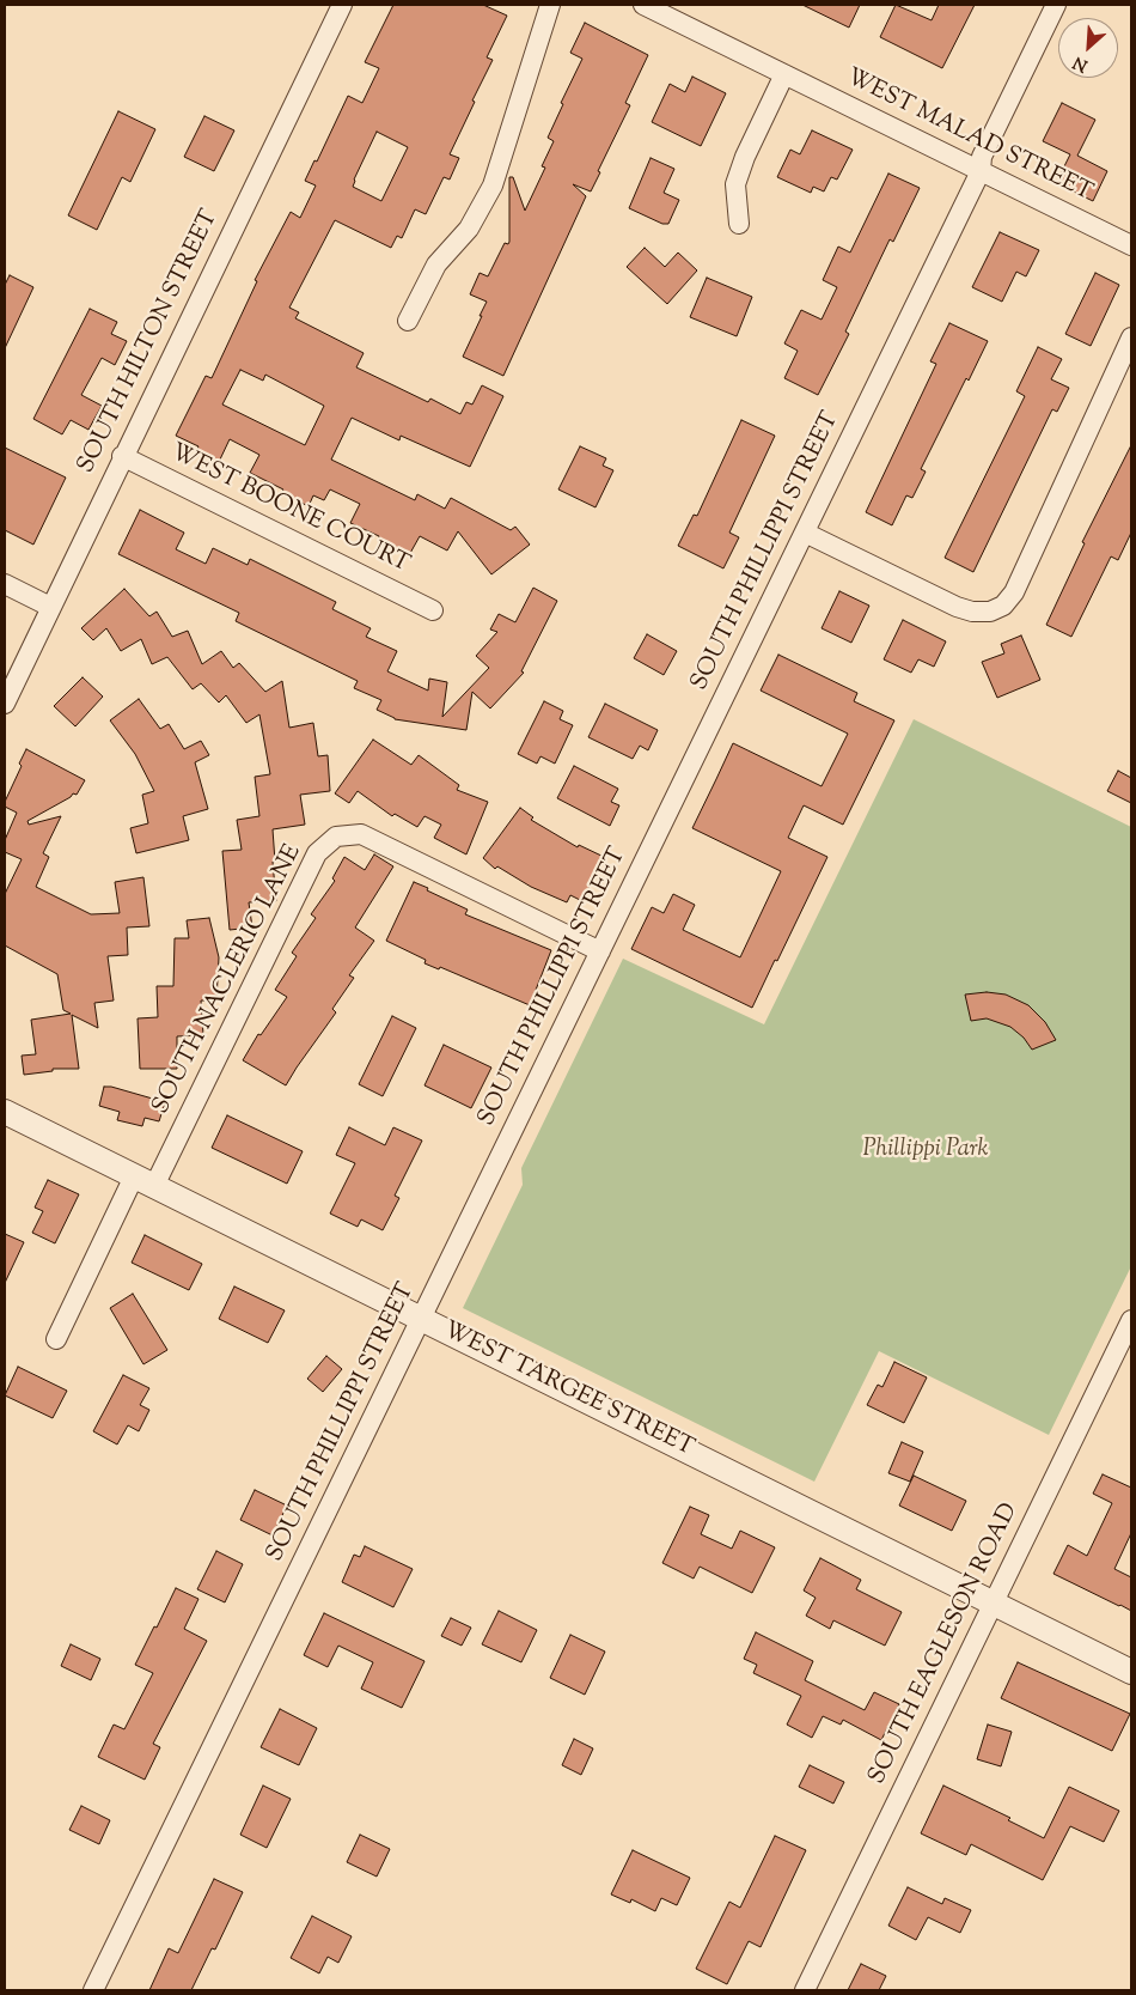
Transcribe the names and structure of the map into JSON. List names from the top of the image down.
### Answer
{
  "streets": {
    "street": [
      "WEST MALAD STREET",
      "SOUTH HILTON STREET",
      "WEST BOONE COURT",
      "SOUTH PHILLIPPI STREET",
      "SOUTH NACLERIO LANE",
      "WEST TARGEE STREET",
      "SOUTH EAGLESON ROAD"
    ]
  },
  "crossings": [
    ["WEST MALAD STREET", "SOUTH PHILLIPPI STREET"],
    ["SOUTH HILTON STREET", "WEST BOONE COURT"],
    ["SOUTH PHILLIPPI STREET", "SOUTH NACLERIO LANE"],
    ["SOUTH PHILLIPPI STREET", "WEST TARGEE STREET"],
    ["SOUTH NACLERIO LANE", "WEST TARGEE STREET"],
    ["WEST TARGEE STREET", "SOUTH EAGLESON ROAD"]
  ],
  "parks": ["Phillippi Park"],
  "north": "bottom left"
}
